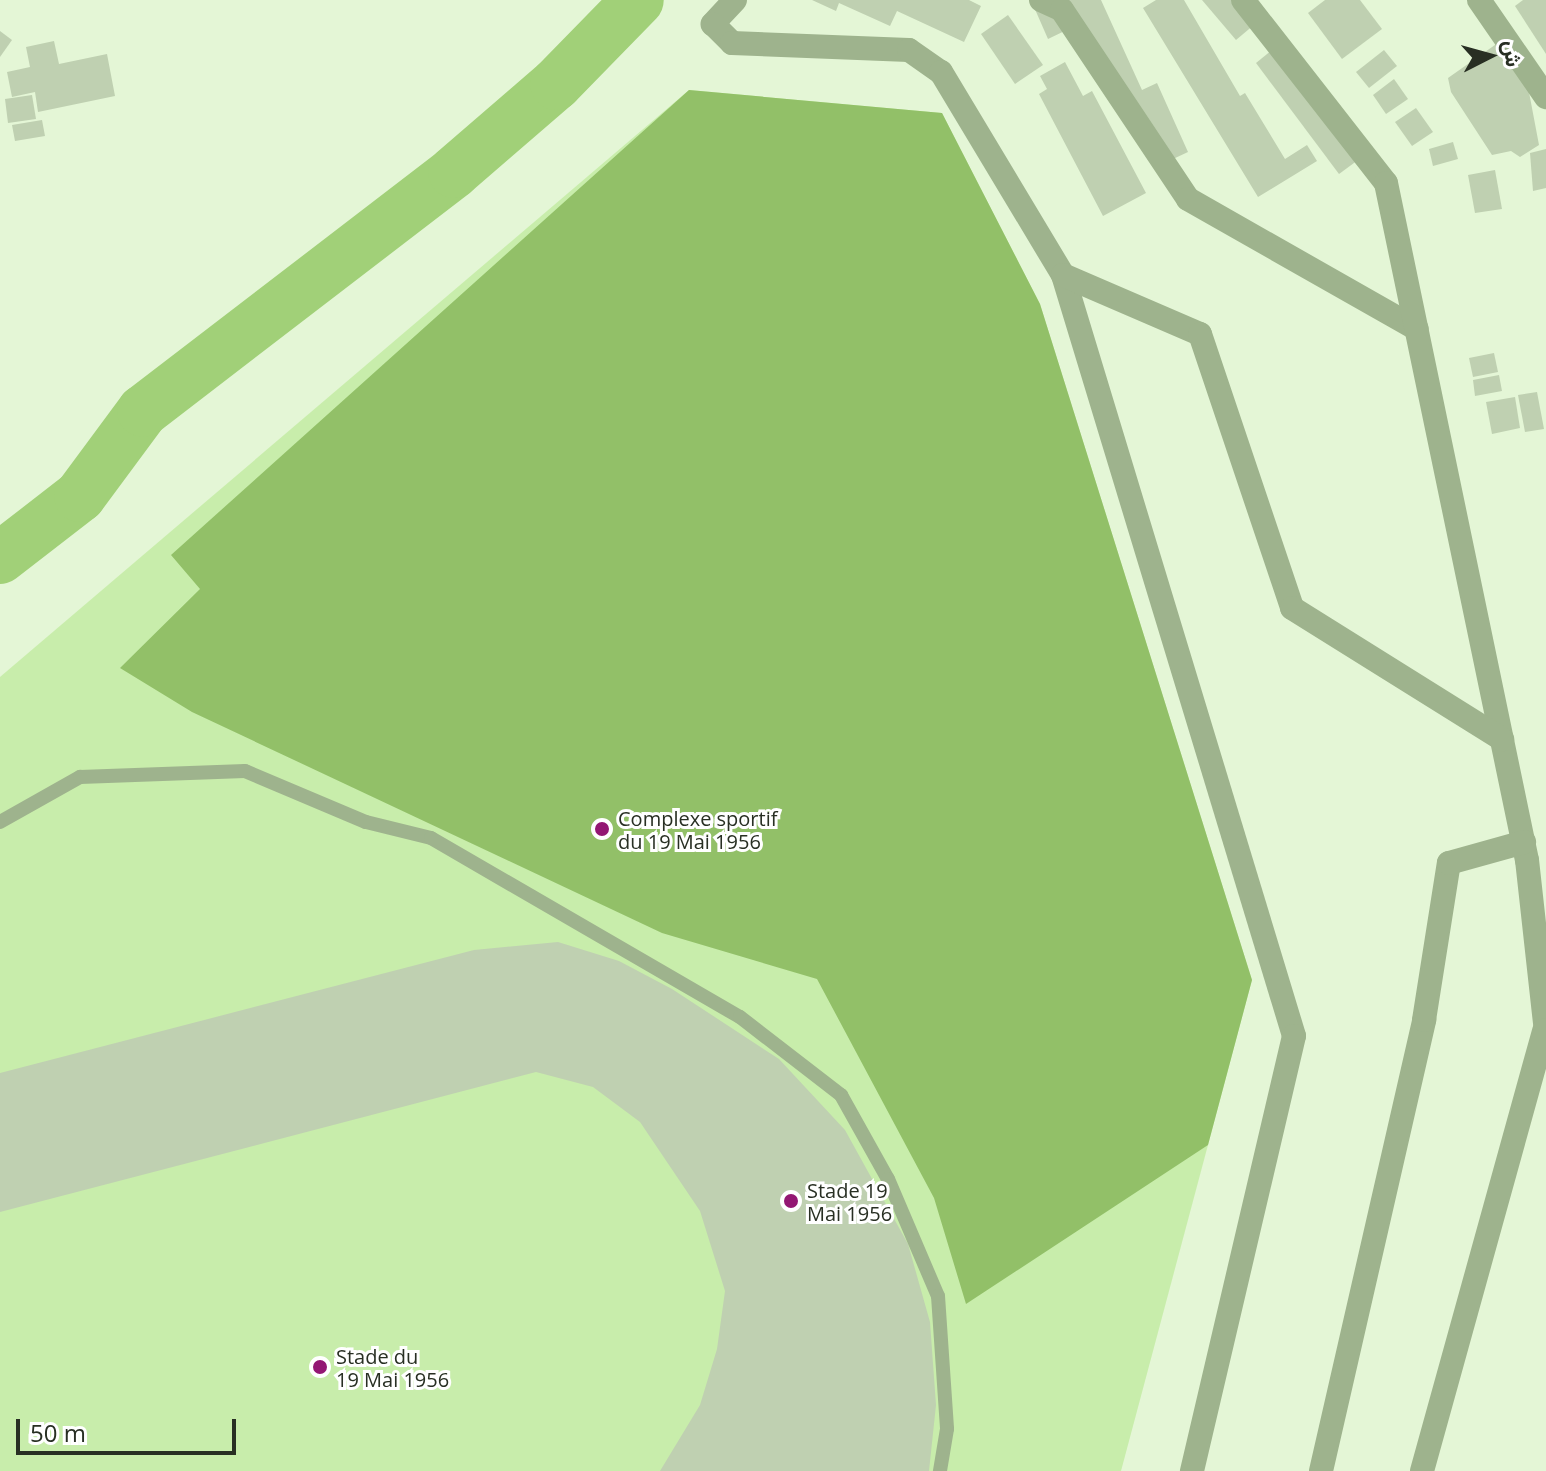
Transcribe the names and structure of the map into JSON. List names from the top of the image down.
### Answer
{
  "places": ["Complexe sportif du 19 Mai 1956", "Stade 19 Mai 1956", "Stade du 19 Mai 1956"],
  "scale_bar": "50 m",
  "north": "right"
}
